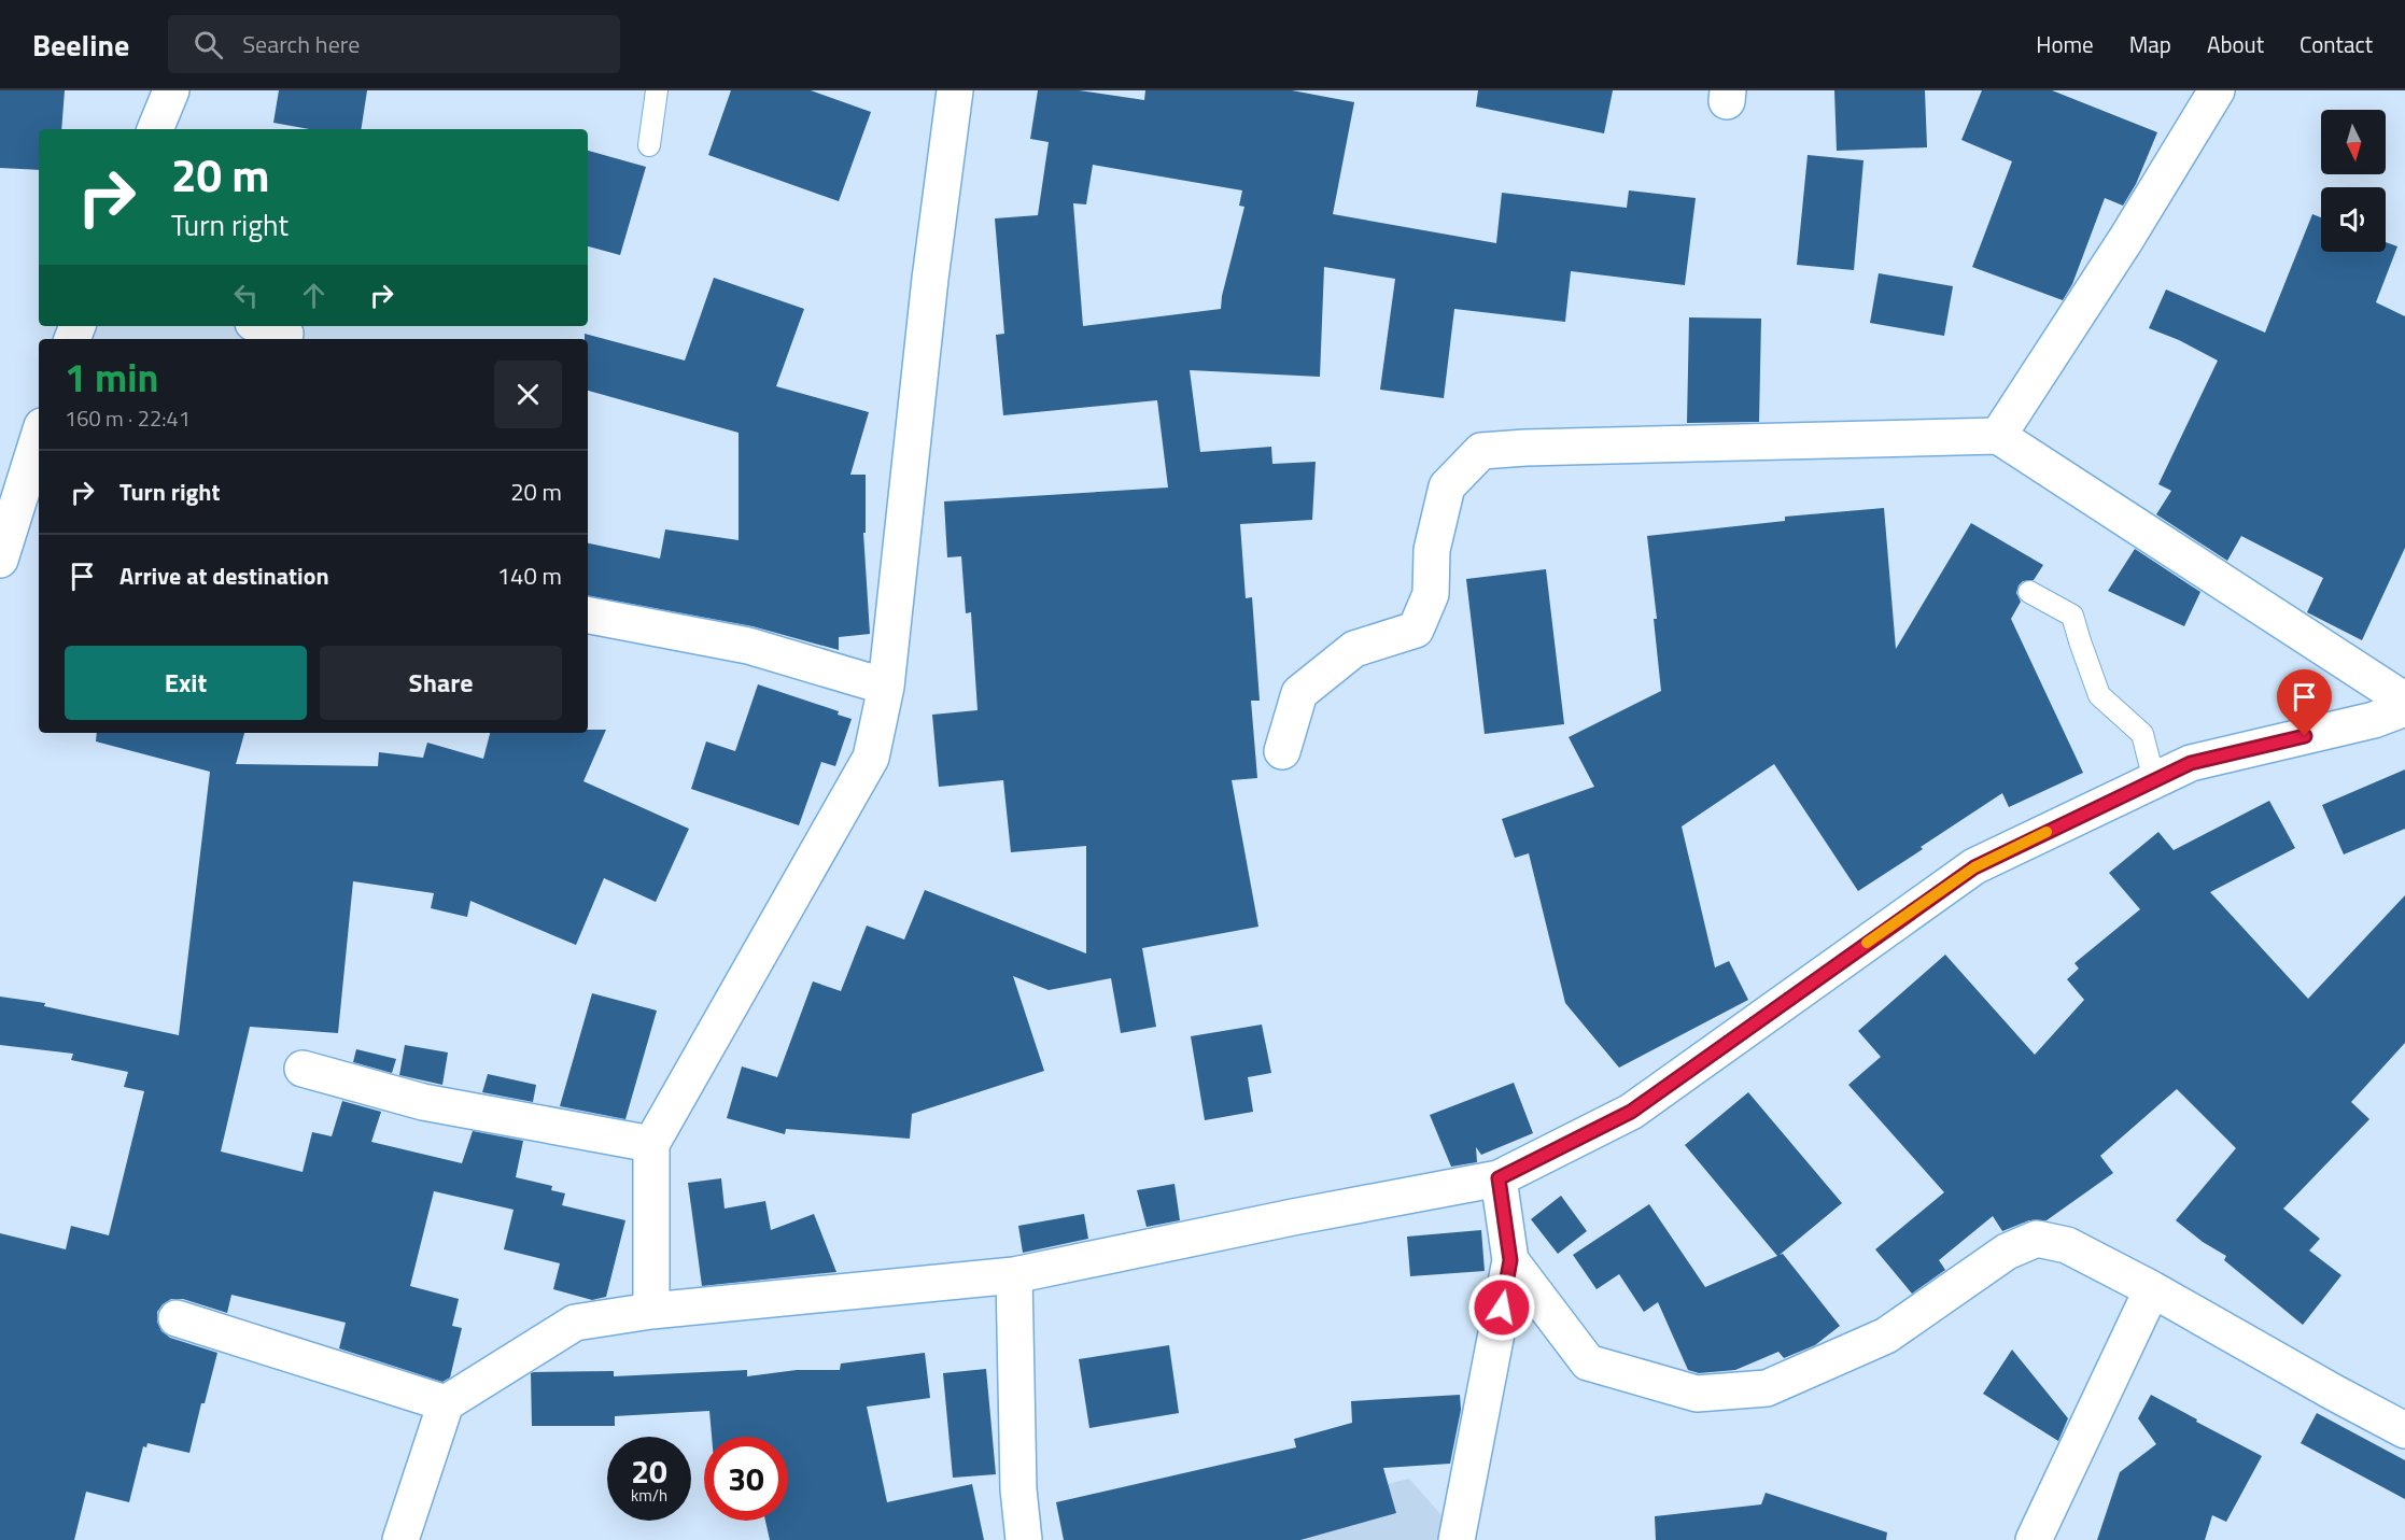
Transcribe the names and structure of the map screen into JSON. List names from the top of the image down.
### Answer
{
  "north": "bottom",
  "page": {
    "header": "Beeline",
    "search": "Search here",
    "nav": [
      "Home",
      "Map",
      "About",
      "Contact"
    ],
    "turn": ["20 m", "Turn right"],
    "heading": ["1 min", "160 m · 22:41"],
    "list": [
      {
        "name": "Turn right",
        "value": "20 m"
      },
      {
        "name": "Arrive at destination",
        "value": "140 m"
      }
    ],
    "buttons": ["Exit", "Share"],
    "speed": "20 km/h",
    "limit": "30"
  }
}
